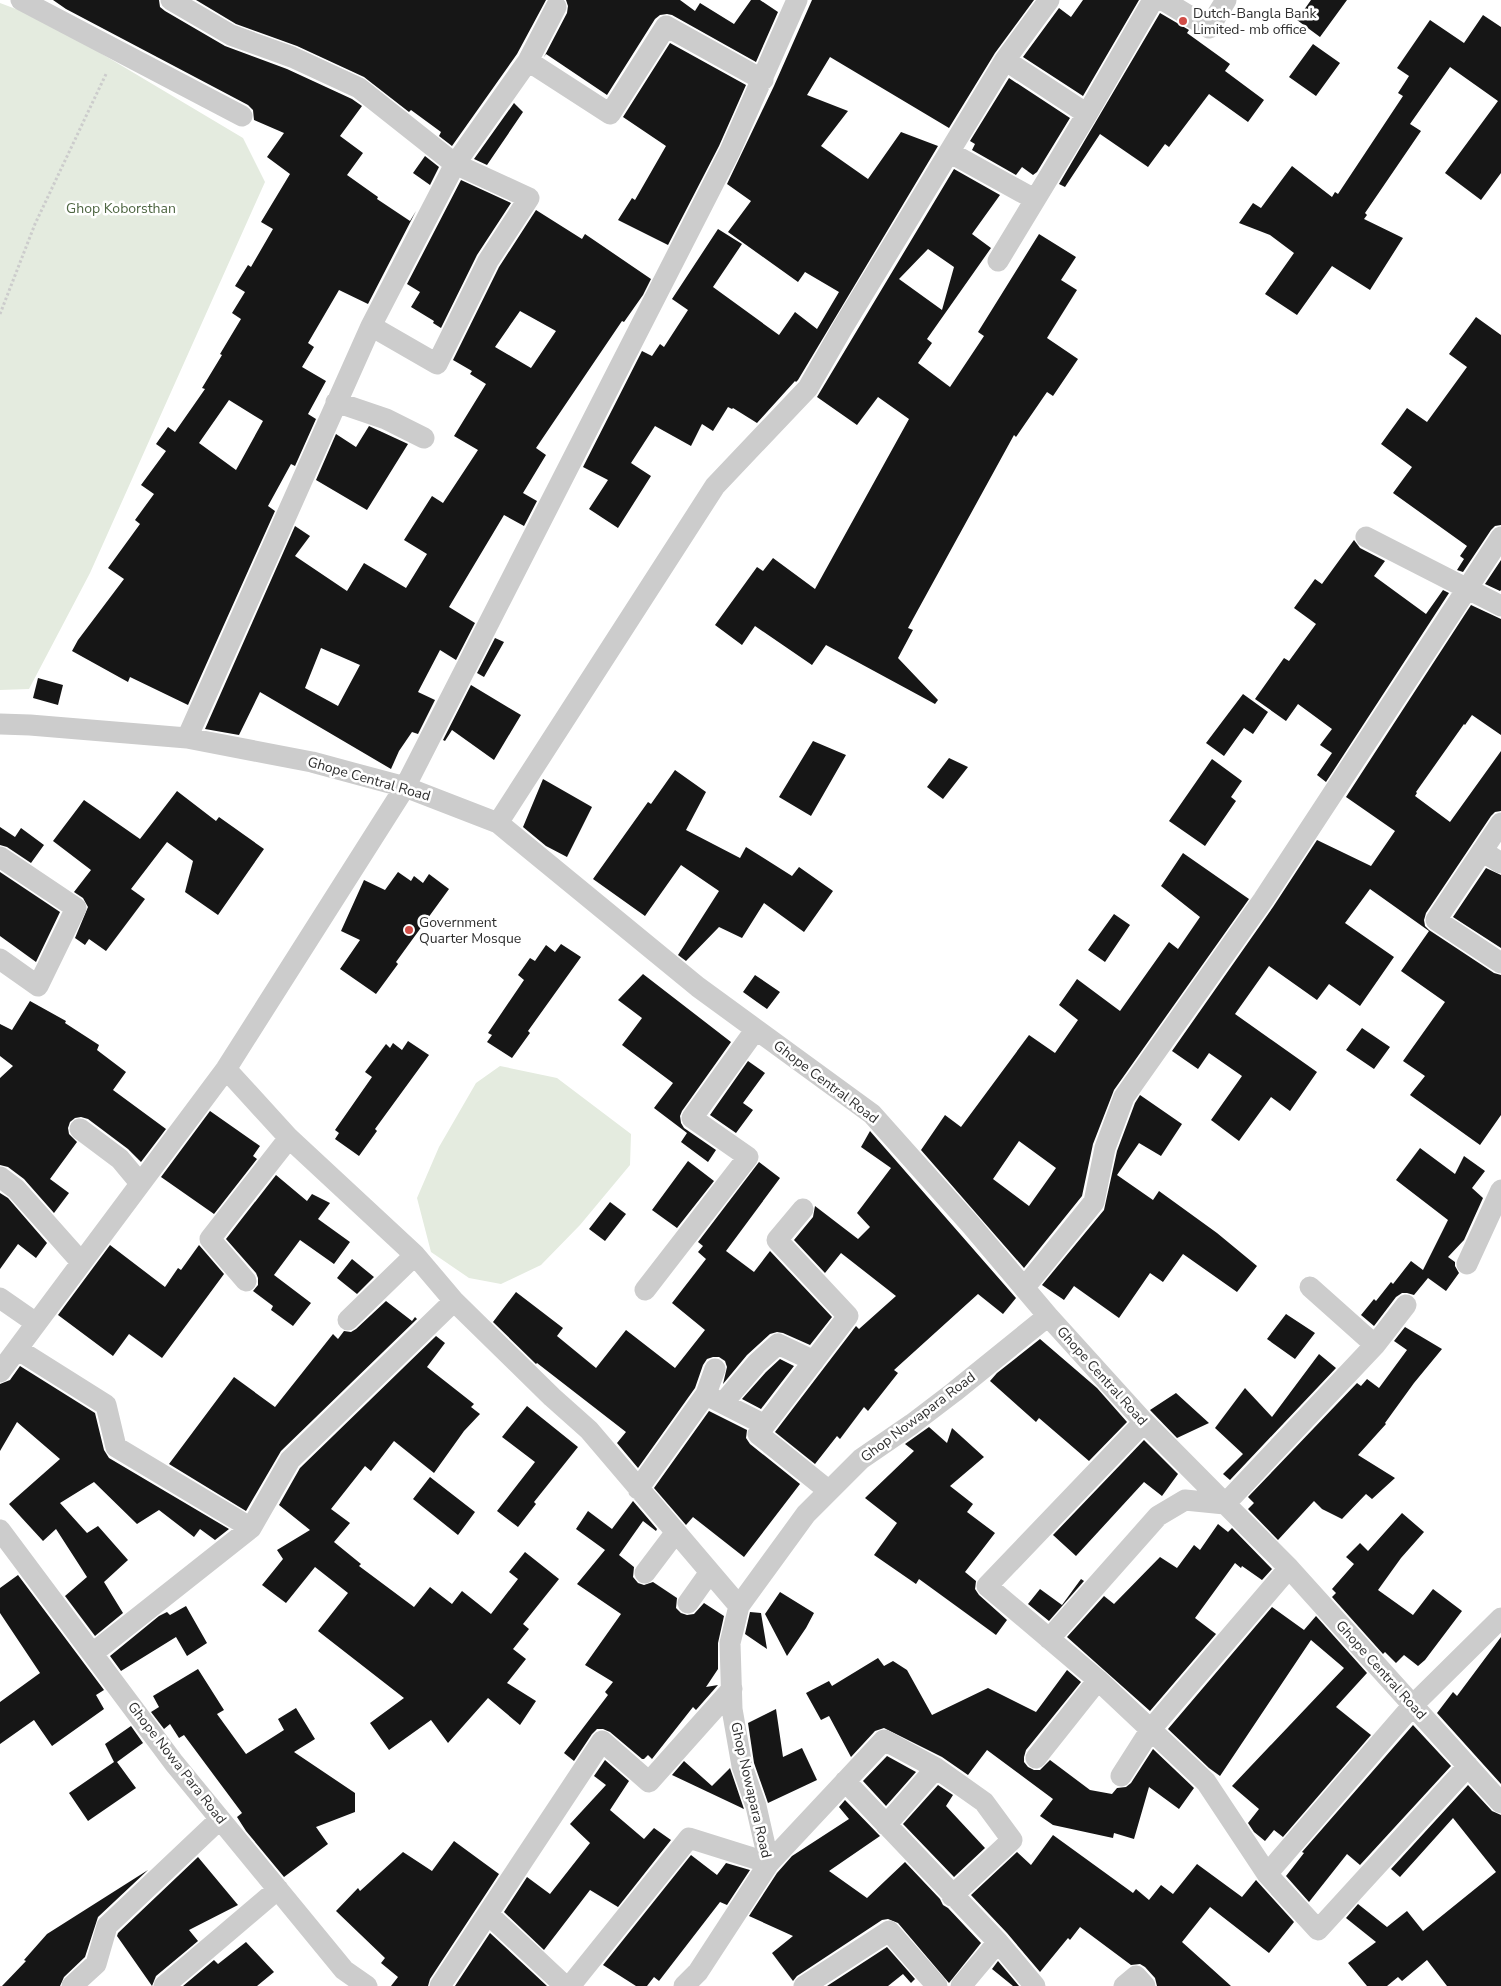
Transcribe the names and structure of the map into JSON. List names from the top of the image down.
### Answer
{
  "streets": {
    "street": ["Ghope Central Road", "Ghop Nowapara Road", "Ghope Nowa Para Road"]
  },
  "crossings": [
    ["Ghope Central Road", "Ghop Nowapara Road"]
  ],
  "parks": ["Ghop Koborsthan"],
  "places": ["Dutch-Bangla Bank Limited- mb office", "Government Quarter Mosque"]
}
